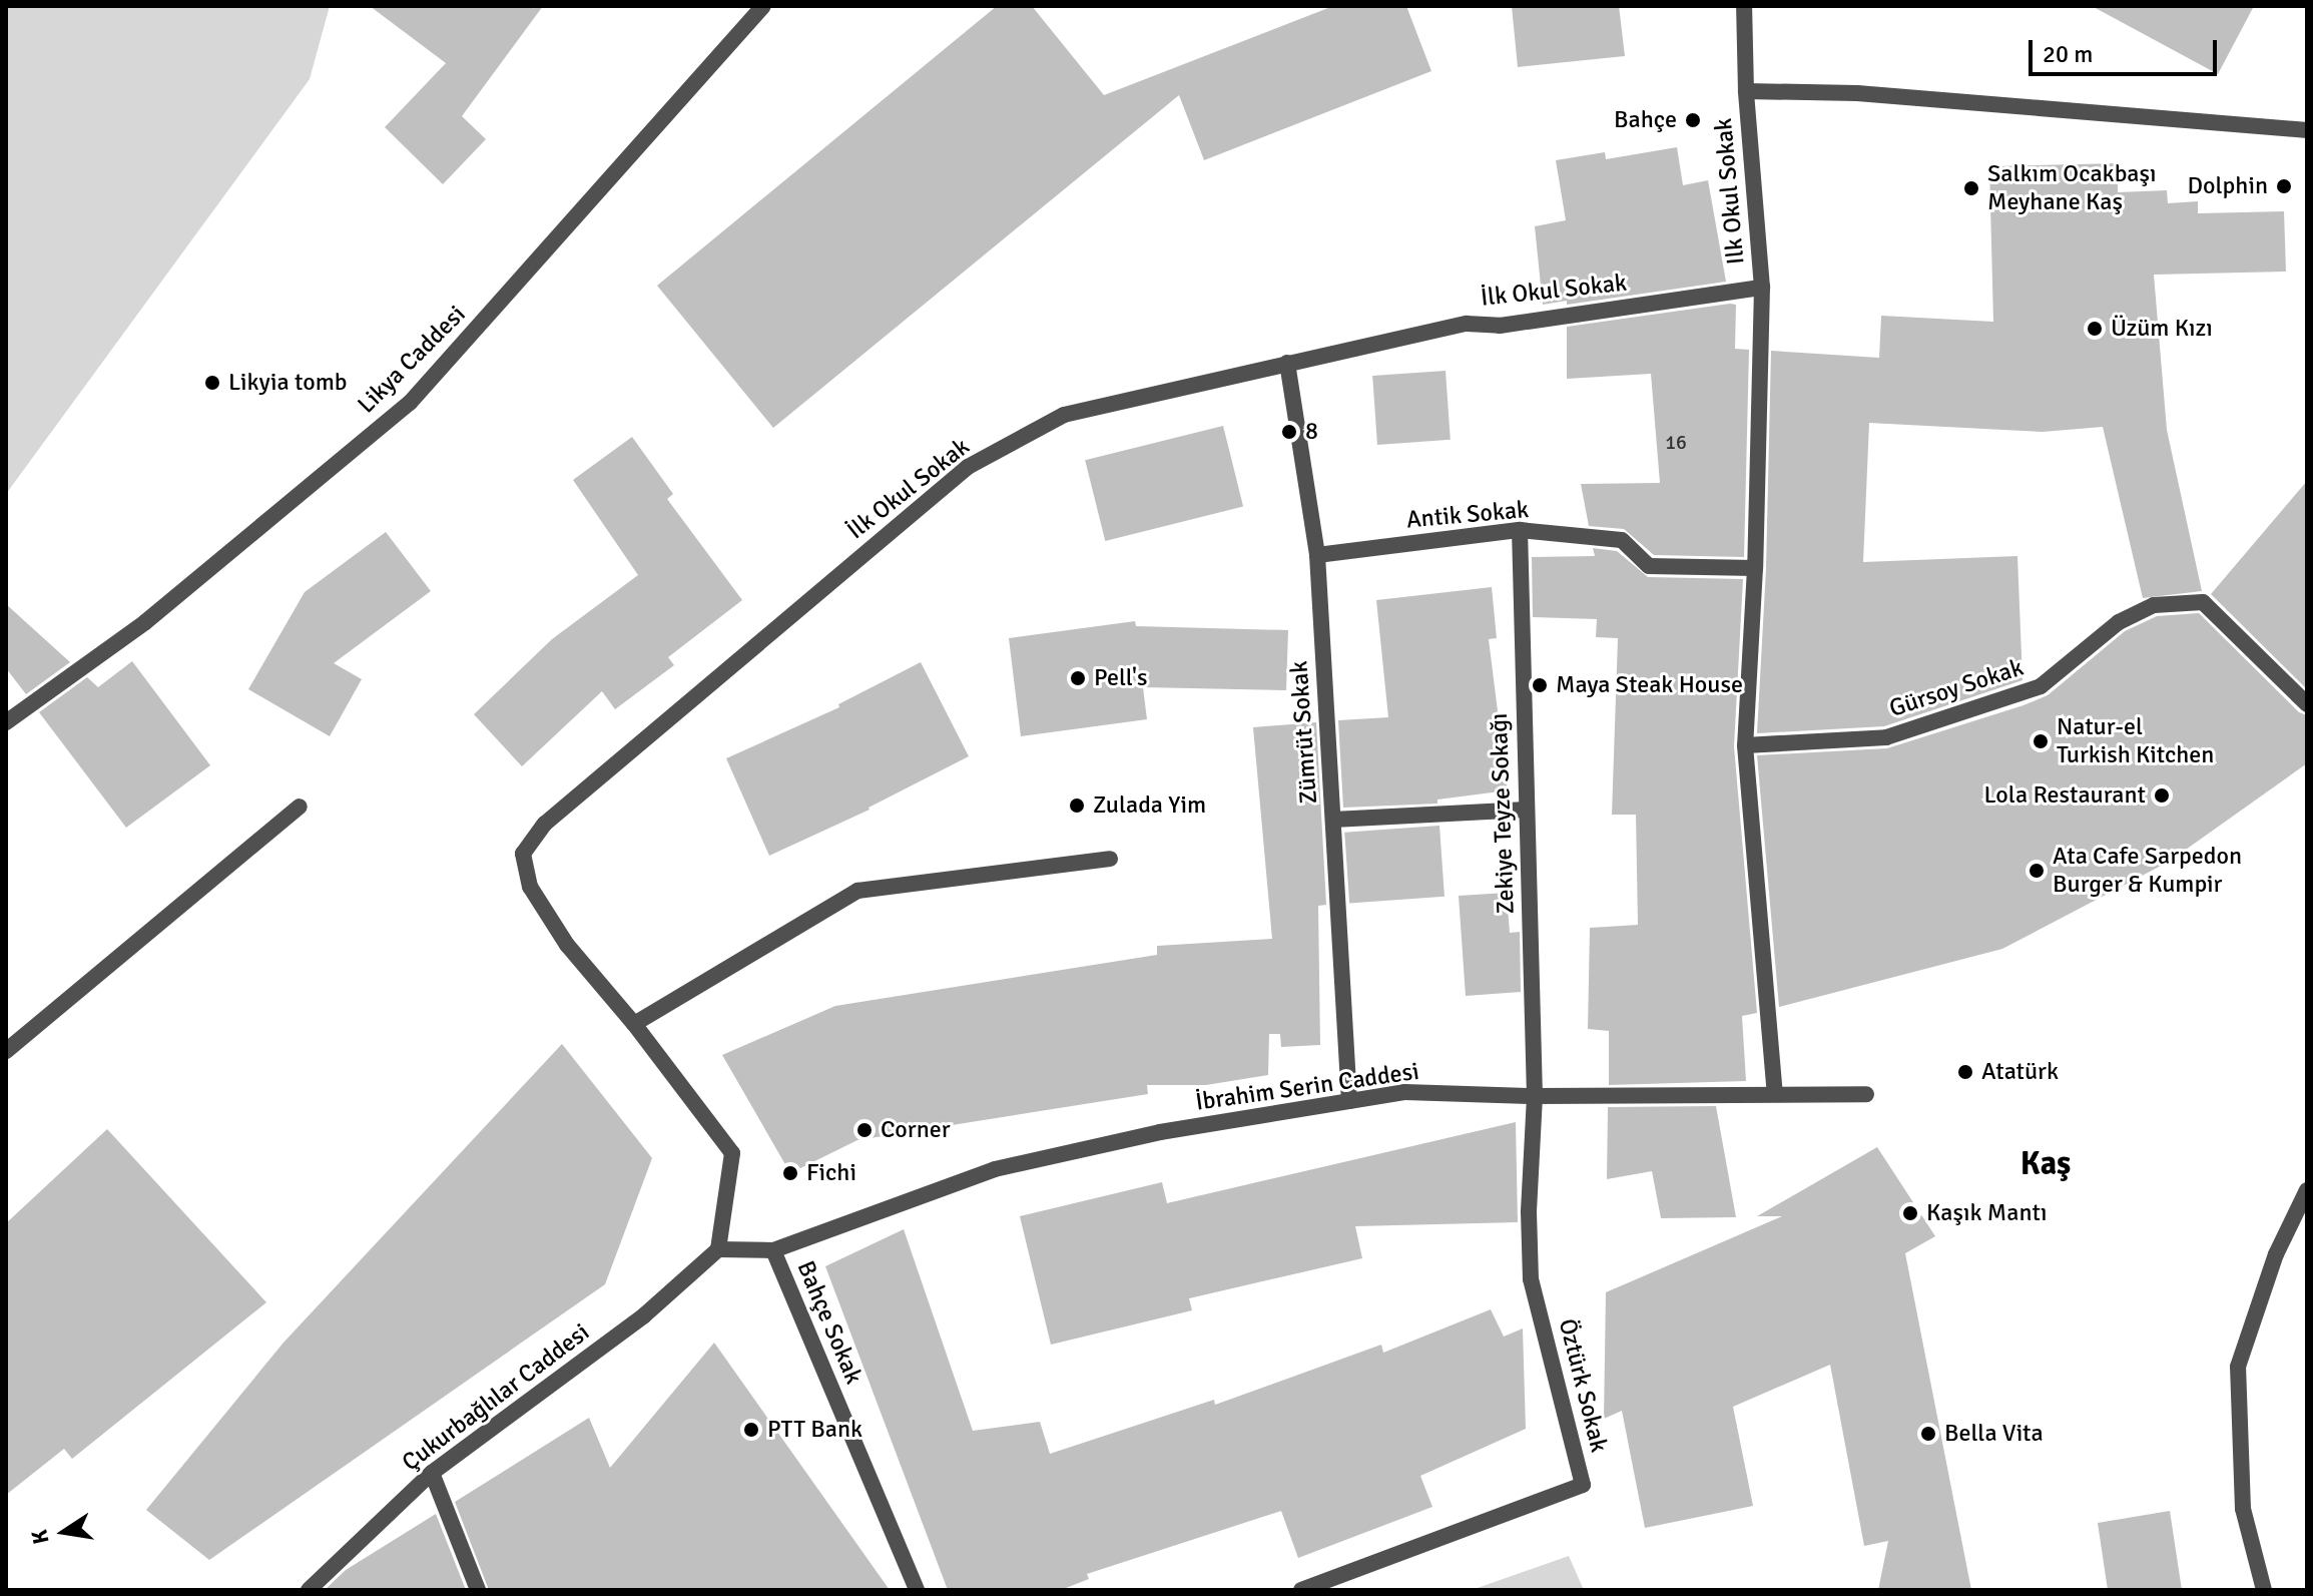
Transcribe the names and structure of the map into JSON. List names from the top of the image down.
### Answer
{
  "streets": {
    "street": [
      "Ilk Okul Sokak",
      "İlk Okul Sokak",
      "Likya Caddesi",
      "Antik Sokak",
      "Gürsoy Sokak",
      "Zümrüt Sokak",
      "Zekiye Teyze Sokağı",
      "İbrahim Serin Caddesi",
      "Bahçe Sokak",
      "Öztürk Sokak",
      "Çukurbağlılar Caddesi"
    ]
  },
  "crossings": [
    ["Ilk Okul Sokak", "İlk Okul Sokak"],
    ["Ilk Okul Sokak", "Antik Sokak"],
    ["Ilk Okul Sokak", "Gürsoy Sokak"],
    ["Ilk Okul Sokak", "İbrahim Serin Caddesi"],
    ["İlk Okul Sokak", "Zümrüt Sokak"],
    ["Antik Sokak", "Zümrüt Sokak"],
    ["Antik Sokak", "Zekiye Teyze Sokağı"],
    ["Zümrüt Sokak", "İbrahim Serin Caddesi"],
    ["Zekiye Teyze Sokağı", "İbrahim Serin Caddesi"],
    ["Zekiye Teyze Sokağı", "Öztürk Sokak"],
    ["İbrahim Serin Caddesi", "Bahçe Sokak"],
    ["İbrahim Serin Caddesi", "Öztürk Sokak"]
  ],
  "districts": ["Kaş"],
  "places": [
    "Bahçe",
    "Dolphin",
    "Salkım Ocakbaşı Meyhane Kaş",
    "Üzüm Kızı",
    "Likyia tomb",
    "8",
    "Pell's",
    "Maya Steak House",
    "Natur-el Turkish Kitchen",
    "Lola Restaurant",
    "Zulada Yim",
    "Ata Cafe Sarpedon Burger & Kumpir",
    "Atatürk",
    "Corner",
    "Fichi",
    "Kaşık Mantı",
    "PTT Bank",
    "Bella Vita"
  ],
  "house_numbers": ["16"],
  "scale_bar": "20 m",
  "north": "left"
}
